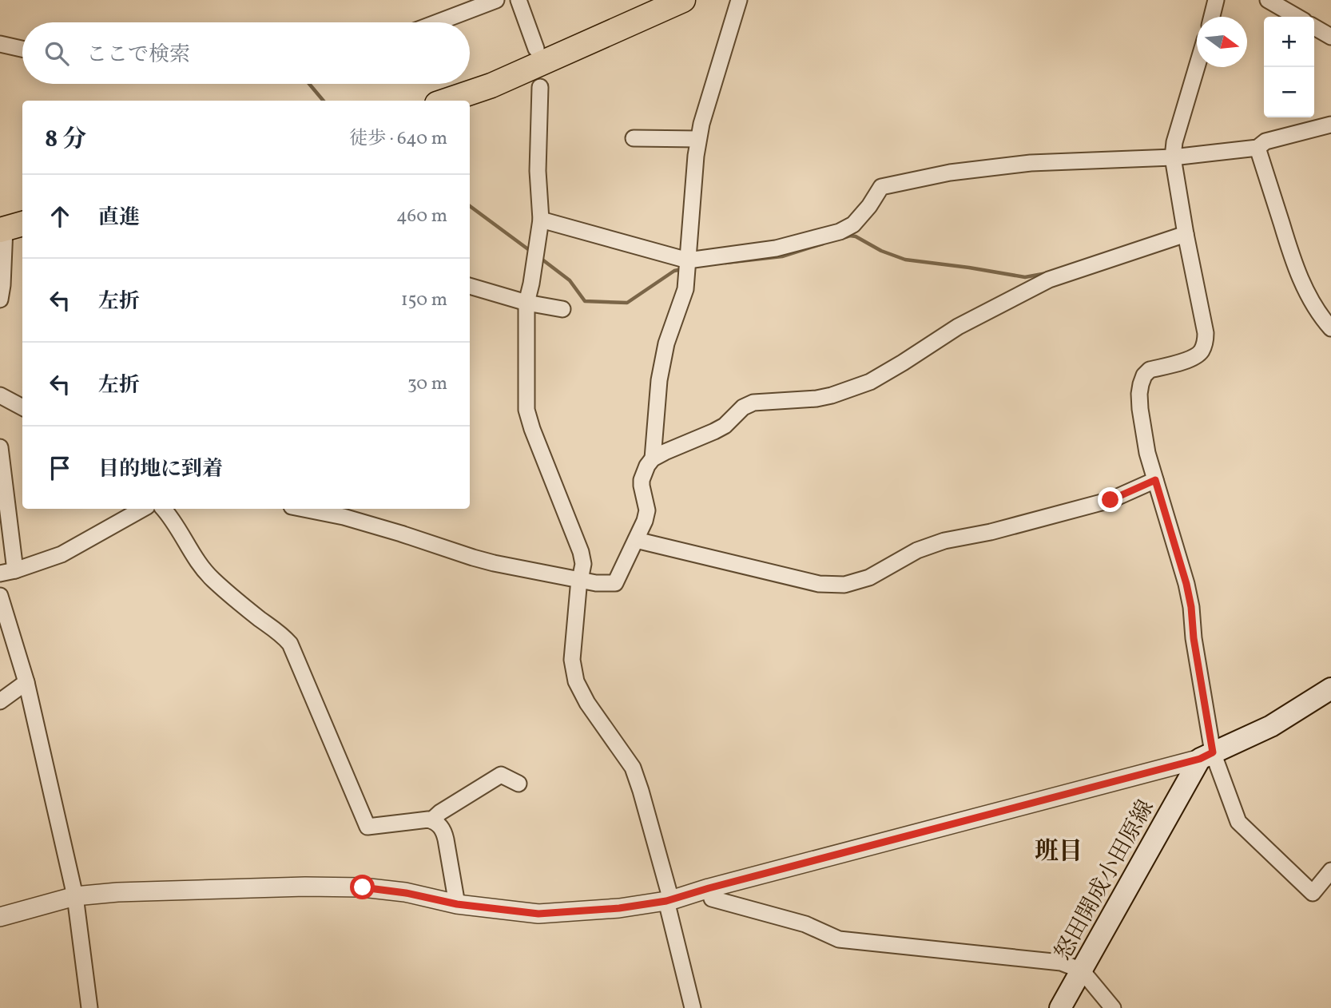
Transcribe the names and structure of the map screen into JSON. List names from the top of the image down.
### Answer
{
  "streets": {
    "main road": ["怒田開成小田原線"]
  },
  "districts": ["班目"],
  "north": "right",
  "page": {
    "map_buttons": ["+", "−"],
    "search": "ここで検索",
    "heading": ["8 分", "徒歩 · 640 m"],
    "list": [
      ["直進", "460 m"],
      ["左折", "150 m"],
      ["左折", "30 m"],
      "目的地に到着"
    ]
  }
}
